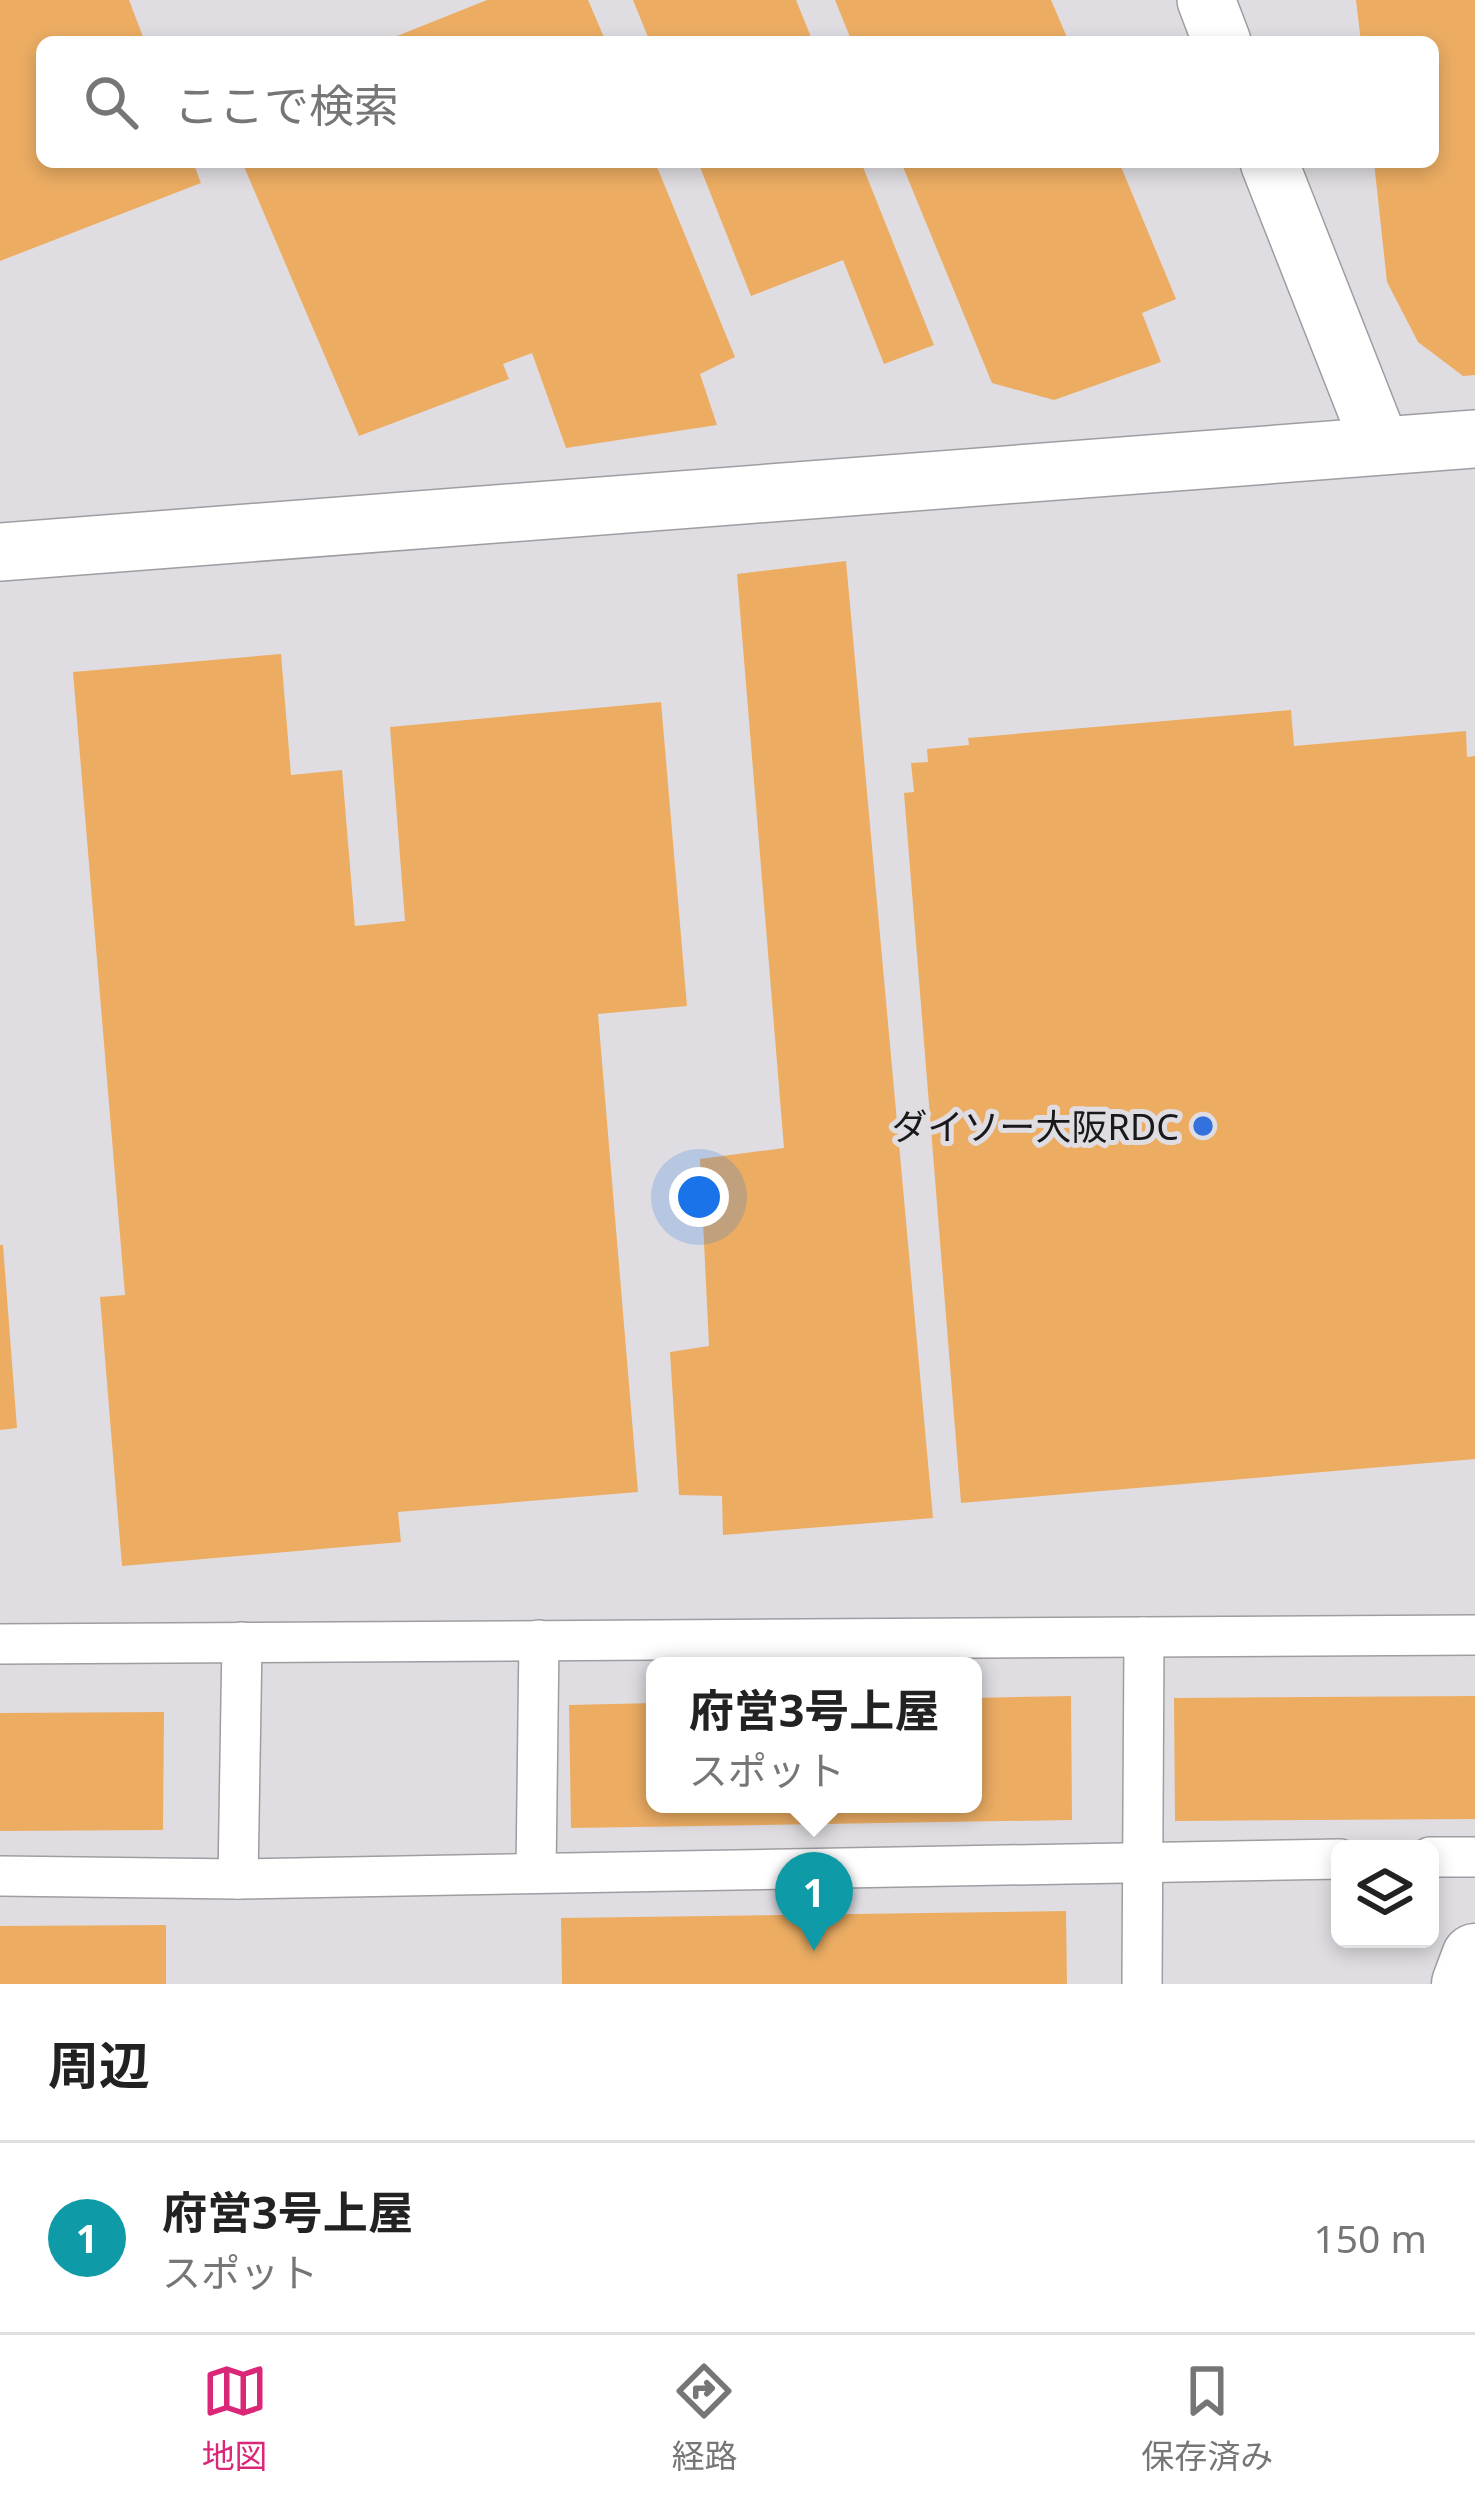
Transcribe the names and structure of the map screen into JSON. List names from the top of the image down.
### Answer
{
  "places": ["ダイソー大阪RDC"],
  "page": {
    "search": "ここで検索",
    "popup": ["府営3号上屋", "スポット"],
    "pins": "1",
    "heading": "周辺",
    "list": [
      {
        "mark": "1",
        "name": "府営3号上屋",
        "note": "スポット",
        "value": "150 m"
      }
    ],
    "nav": ["地図", "経路", "保存済み"]
  }
}
